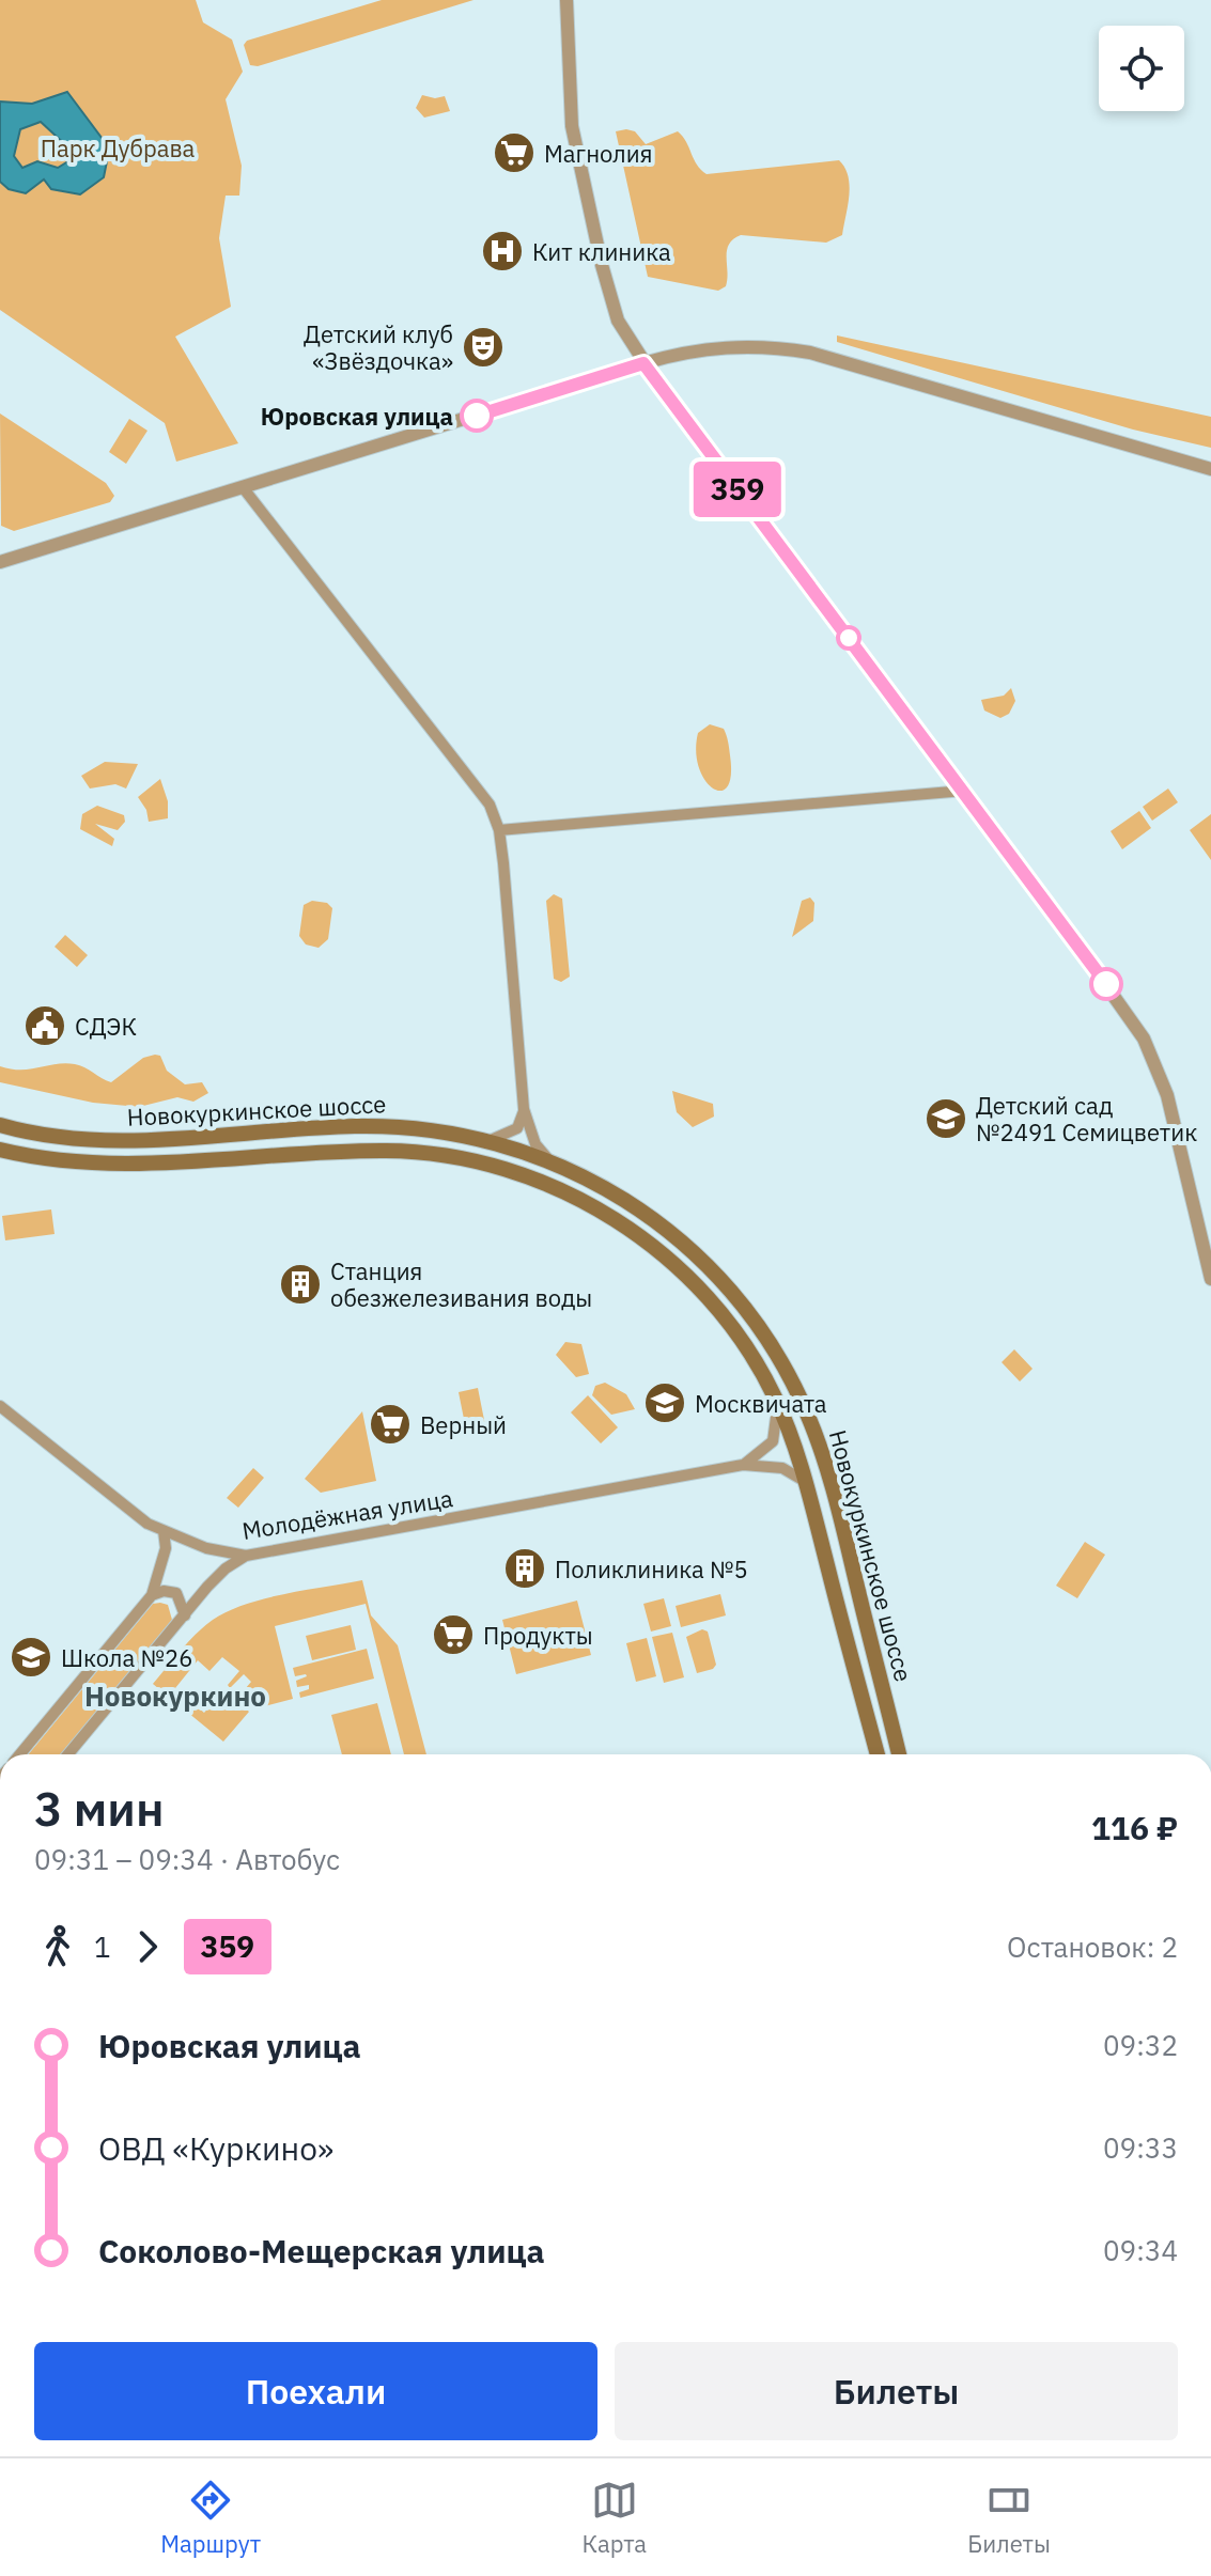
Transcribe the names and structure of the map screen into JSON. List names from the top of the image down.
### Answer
{
  "streets": {
    "main road": ["Новокуркинское шоссе"],
    "street": ["Молодёжная улица"]
  },
  "crossings": [
    ["Новокуркинское шоссе", "Молодёжная улица"]
  ],
  "districts": ["Новокуркино"],
  "parks": ["Парк Дубрава"],
  "places": {
    "supermarket": ["Магнолия", "Верный", "Продукты"],
    "hospital": ["Кит клиника"],
    "theatre": ["Детский клуб «Звёздочка»"],
    "other": ["Юровская улица"],
    "public building": ["СДЭК"],
    "school or university": ["Детский сад №2491 Семицветик", "Москвичата", "Школа №26"],
    "building": ["Станция обезжелезивания воды", "Поликлиника №5"]
  },
  "lines": ["bus line 359"],
  "page": {
    "on_map": "359",
    "heading": ["3 мин", "09:31 – 09:34 · Автобус", "116 ₽"],
    "legs": ["1", "359", "Остановок: 2"],
    "list": [
      {
        "name": "Юровская улица",
        "value": "09:32"
      },
      {
        "name": "ОВД «Куркино»",
        "value": "09:33"
      },
      {
        "name": "Соколово-Мещерская улица",
        "value": "09:34"
      }
    ],
    "buttons": ["Поехали", "Билеты"],
    "tabs": ["Маршрут", "Карта", "Билеты"]
  }
}
